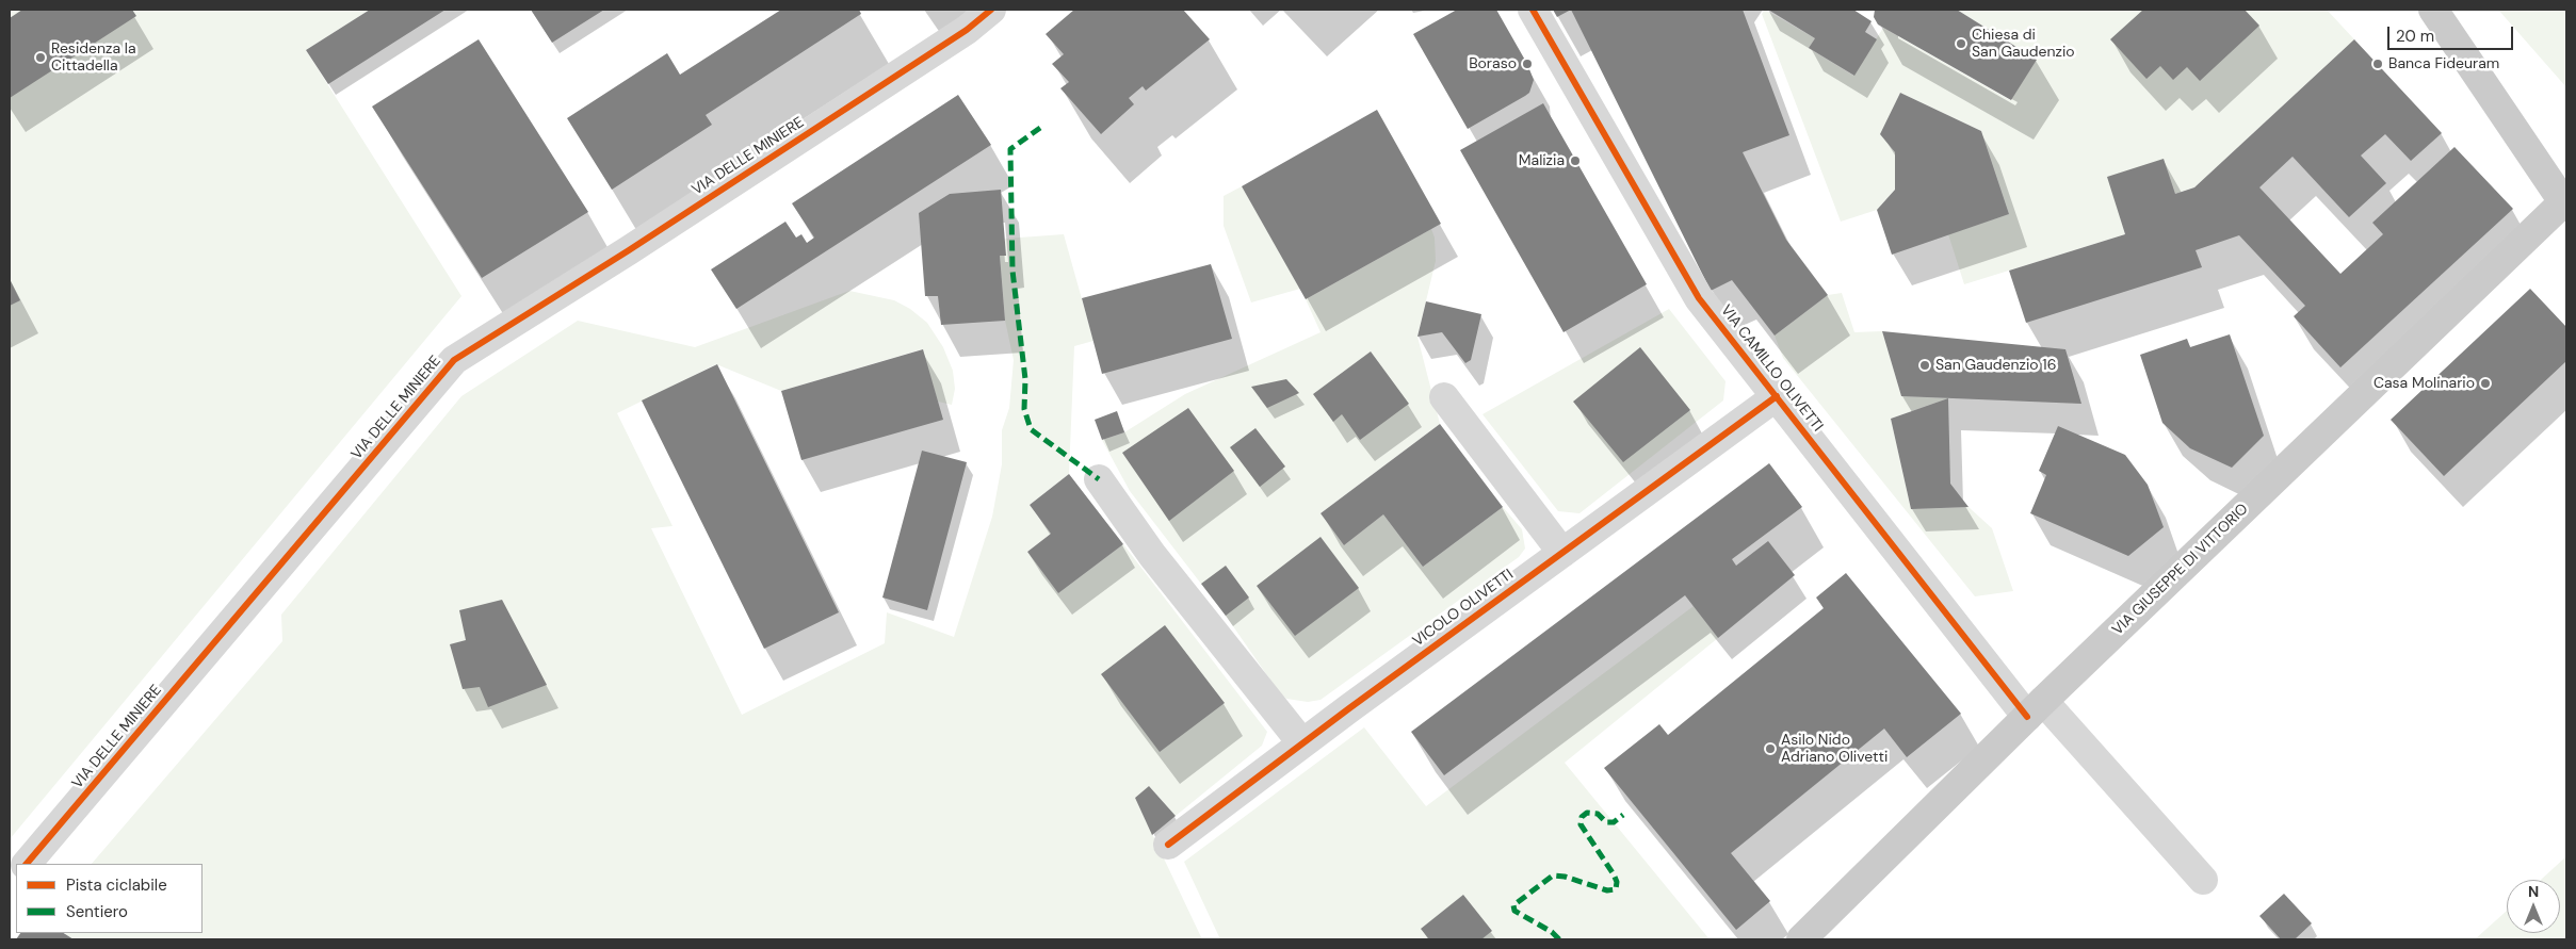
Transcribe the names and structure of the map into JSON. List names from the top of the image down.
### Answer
{
  "streets": {
    "main road": ["VIA GIUSEPPE DI VITTORIO"],
    "street": ["VIA DELLE MINIERE", "VIA CAMILLO OLIVETTI", "VICOLO OLIVETTI"]
  },
  "crossings": [
    ["VIA CAMILLO OLIVETTI", "VIA GIUSEPPE DI VITTORIO"],
    ["VIA CAMILLO OLIVETTI", "VICOLO OLIVETTI"]
  ],
  "places": [
    "Chiesa di San Gaudenzio",
    "Residenza la Cittadella",
    "Boraso",
    "Banca Fideuram",
    "Malizia",
    "San Gaudenzio 16",
    "Casa Molinario",
    "Asilo Nido Adriano Olivetti"
  ],
  "legend": ["Pista ciclabile", "Sentiero"],
  "scale_bar": "20 m",
  "north": "top"
}
